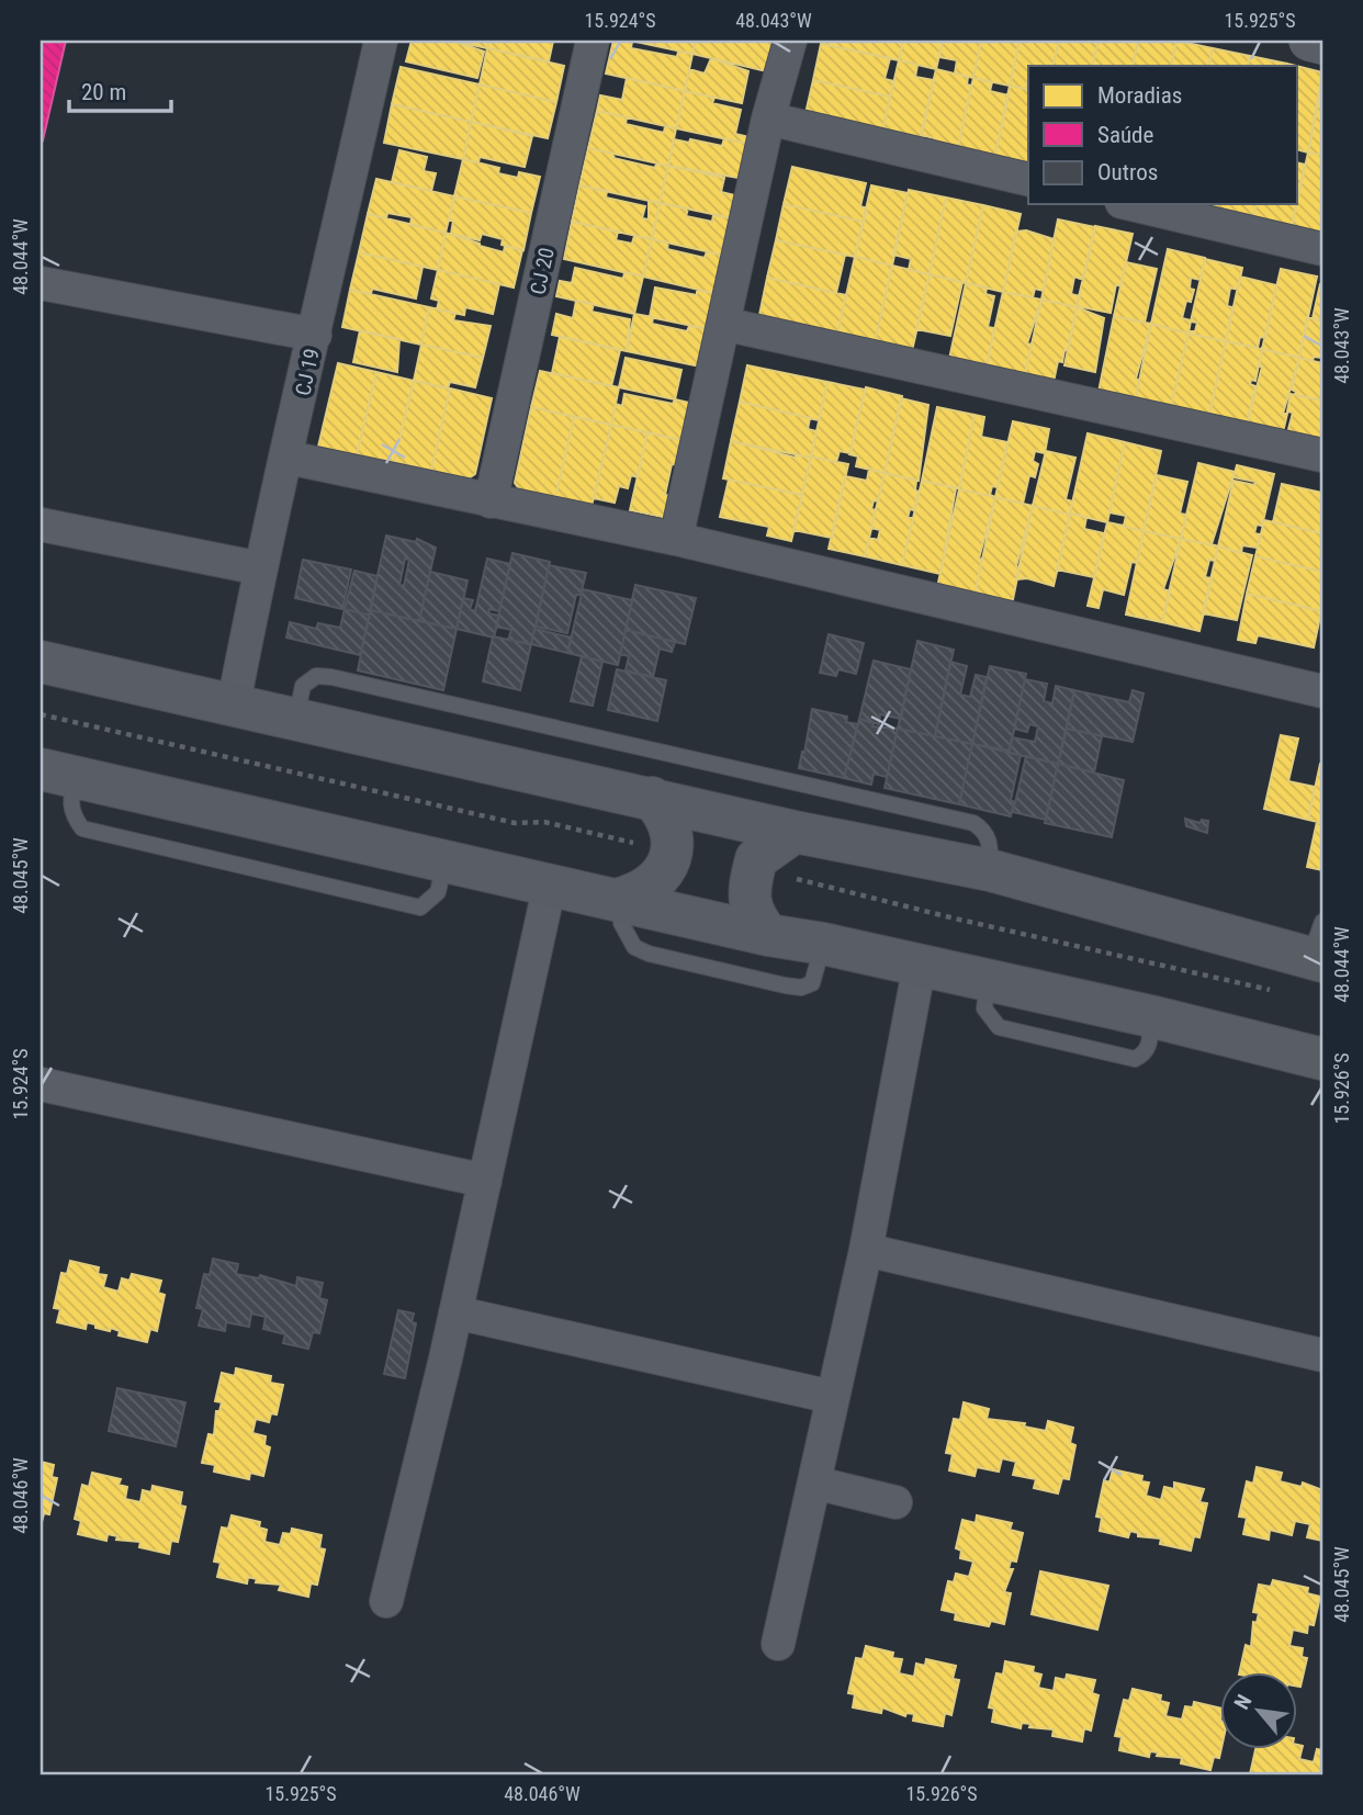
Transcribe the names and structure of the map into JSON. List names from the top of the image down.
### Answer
{
  "streets": {
    "street": ["CJ 20", "CJ 19"]
  },
  "legend": ["Moradias", "Saúde", "Outros"],
  "scale_bar": "20 m",
  "north": "top left",
  "coordinates": [
    "15.924°S",
    "48.043°W",
    "15.925°S",
    "48.044°W",
    "48.045°W",
    "15.926°S",
    "48.046°W"
  ]
}
